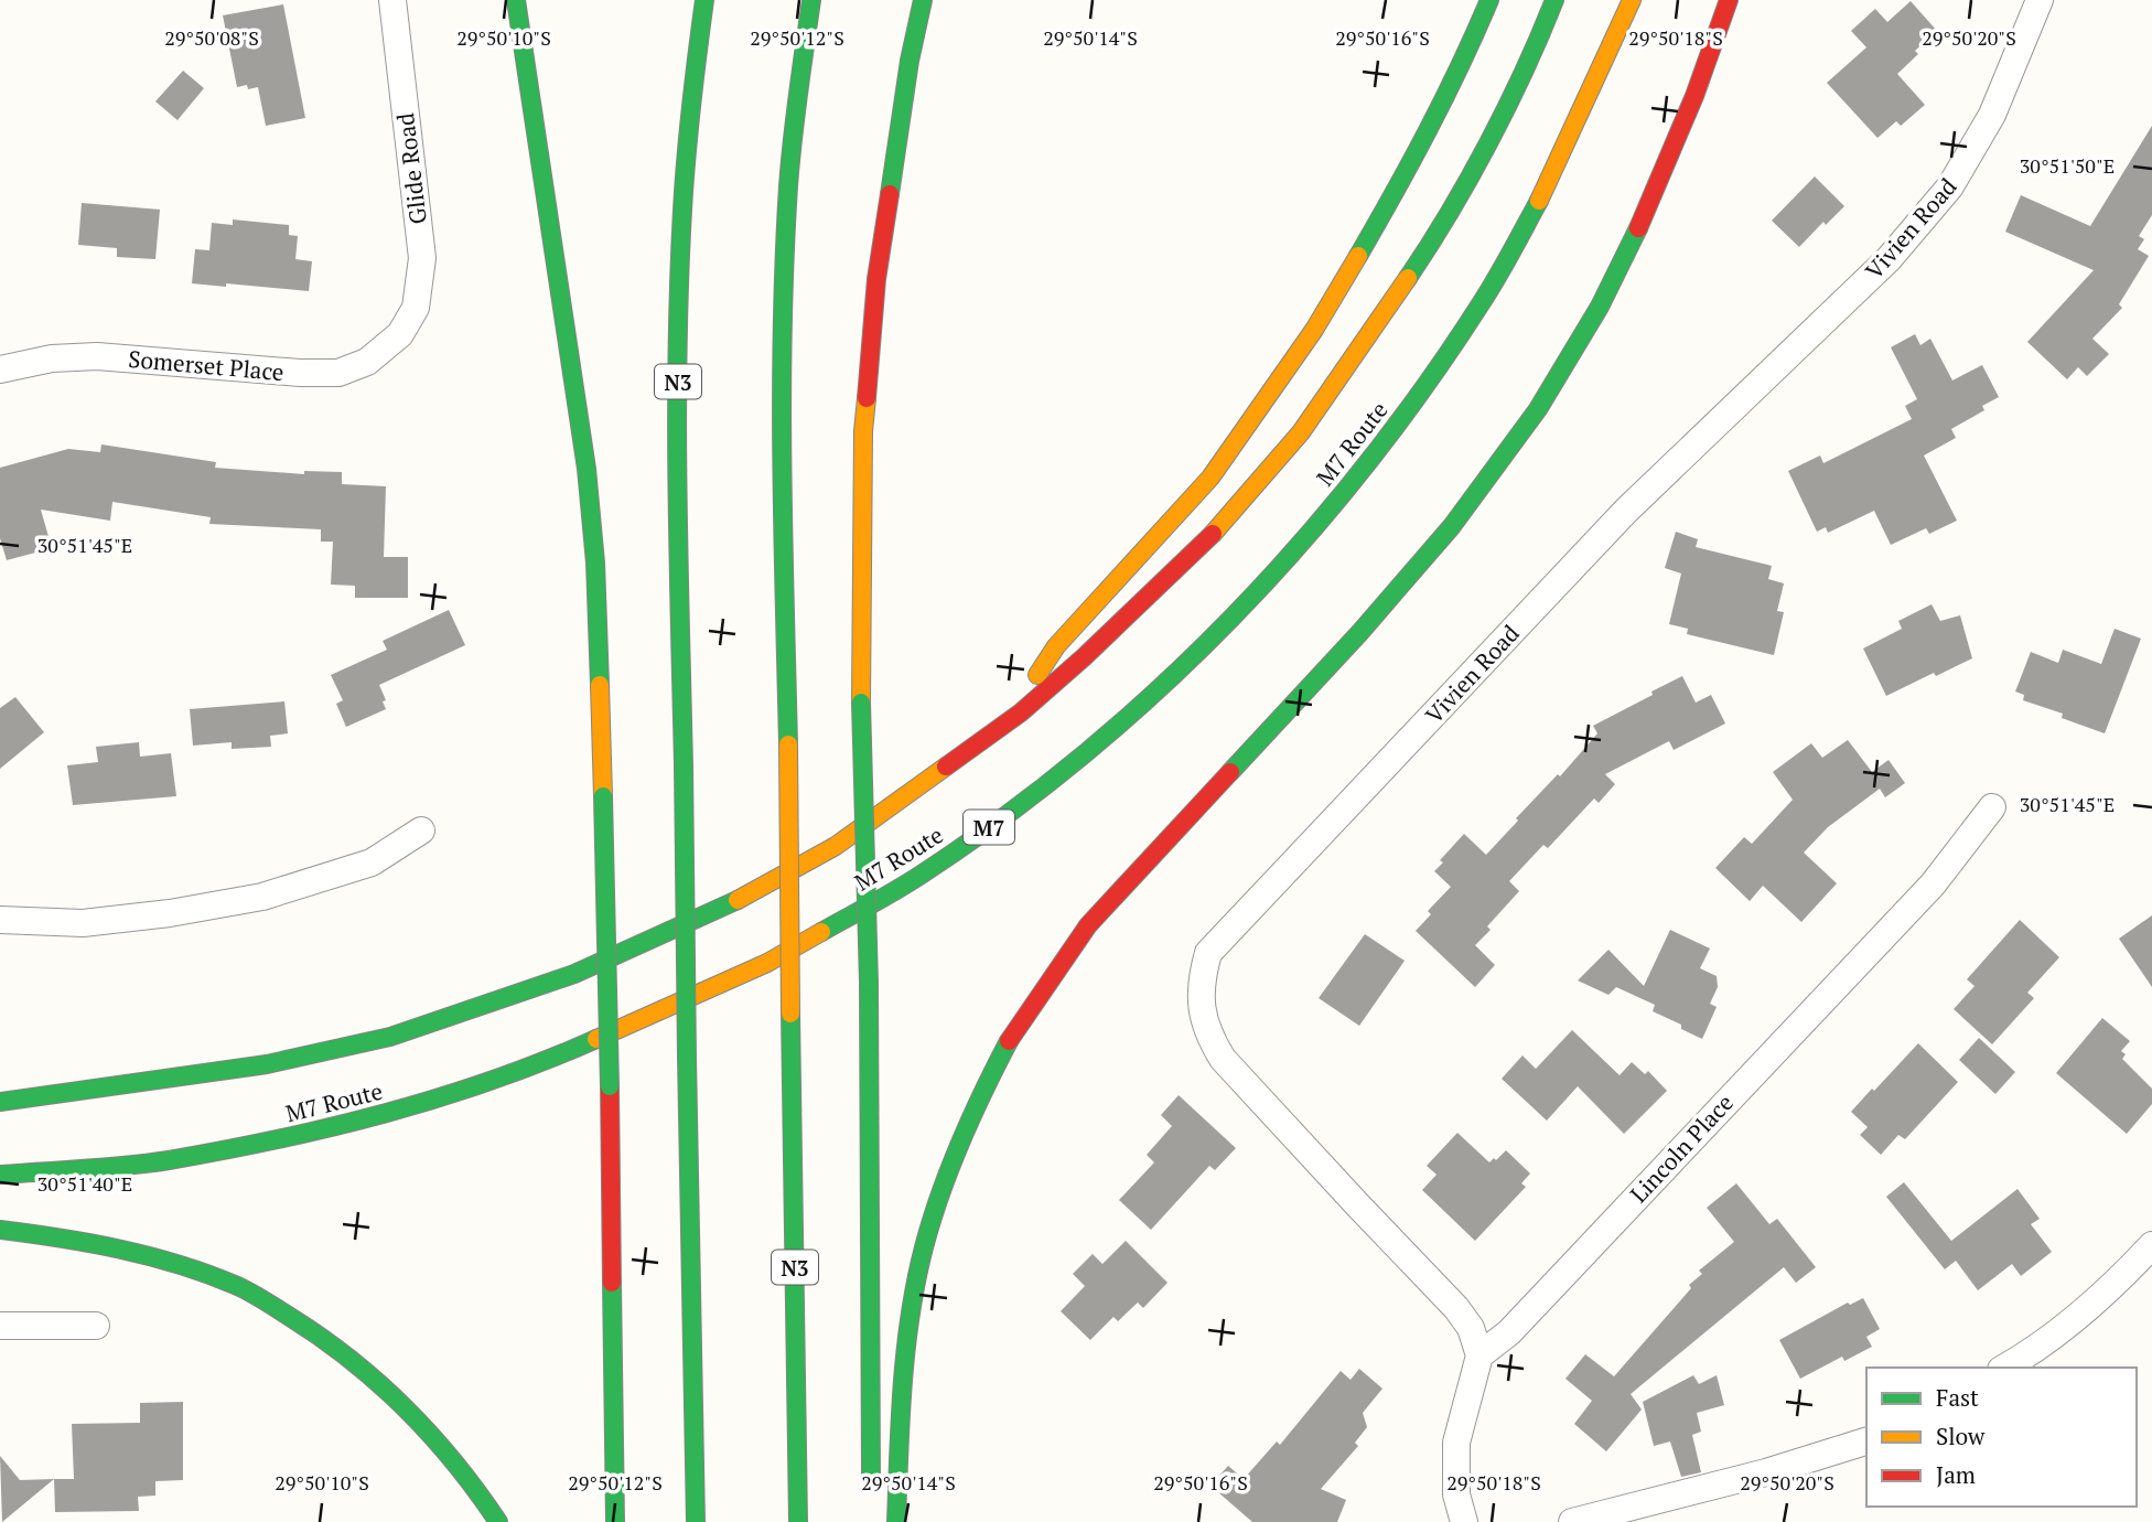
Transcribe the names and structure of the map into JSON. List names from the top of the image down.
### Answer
{
  "streets": {
    "highway": ["N3", "M7 Route", "M7"],
    "street": [
      "Glide Road",
      "Vivien Road",
      "Somerset Place",
      "Lincoln Place"
    ]
  },
  "crossings": [
    ["Glide Road", "Somerset Place"],
    ["Vivien Road", "Lincoln Place"]
  ],
  "legend": ["Fast", "Slow", "Jam"],
  "coordinates": [
    "29°50'08\"S",
    "29°50'10\"S",
    "29°50'12\"S",
    "29°50'14\"S",
    "29°50'16\"S",
    "29°50'18\"S",
    "29°50'20\"S",
    "30°51'50\"E",
    "30°51'45\"E",
    "30°51'40\"E"
  ]
}
